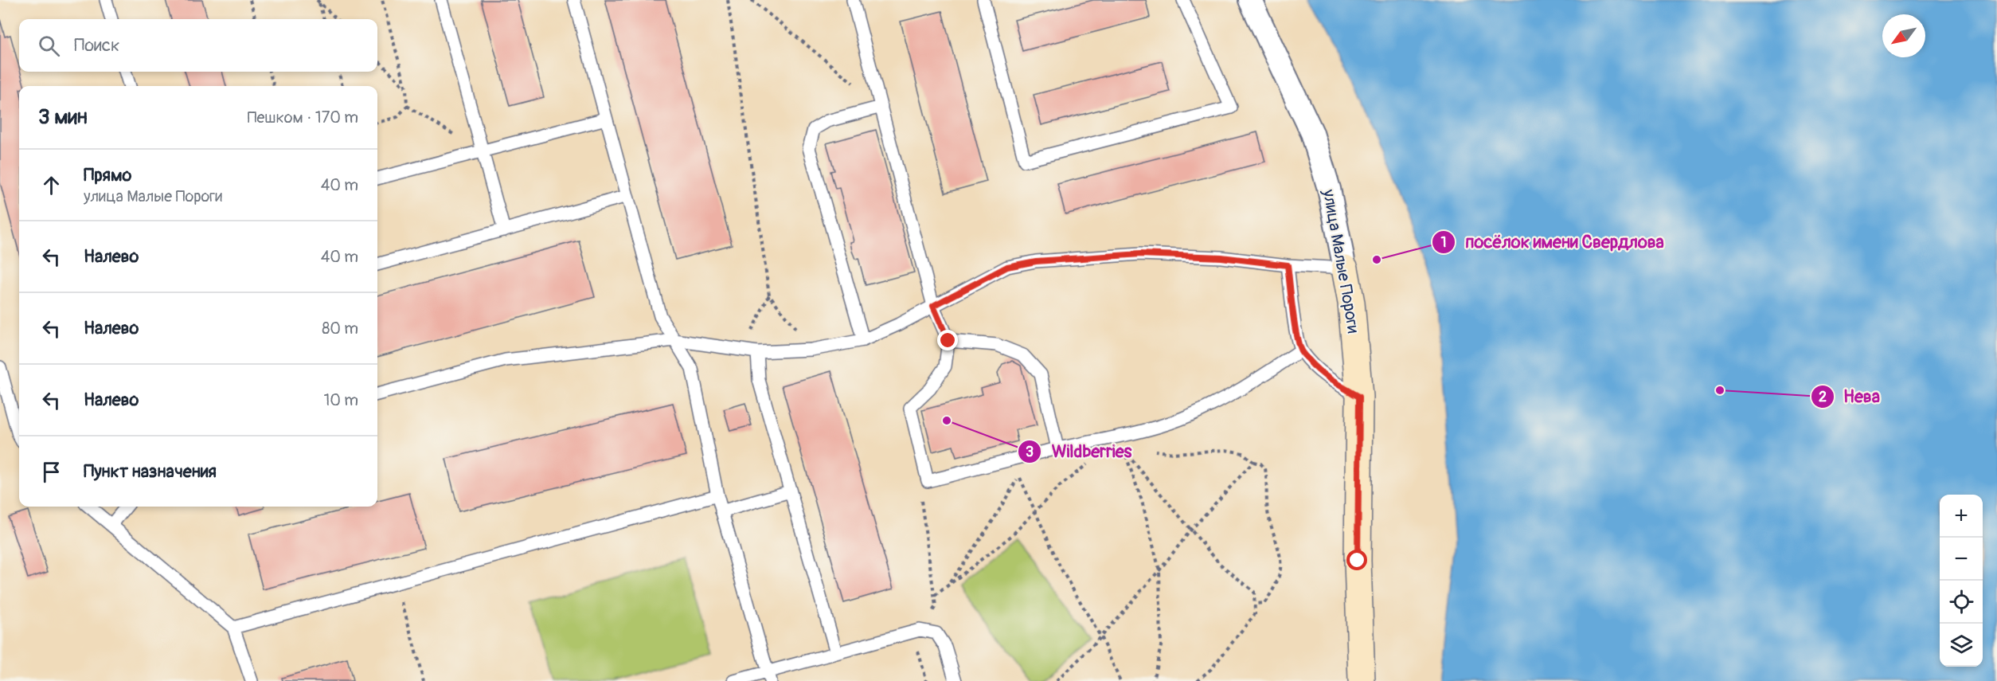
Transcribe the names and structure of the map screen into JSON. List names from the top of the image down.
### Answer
{
  "streets": {
    "street": ["улица Малые Пороги"]
  },
  "places": ["посёлок имени Свердлова", "Нева", "Wildberries"],
  "north": "bottom left",
  "page": {
    "search": "Поиск",
    "heading": ["3 мин", "Пешком · 170 m"],
    "list": [
      ["Прямо", "улица Малые Пороги", "40 m"],
      ["Налево", "40 m"],
      ["Налево", "80 m"],
      ["Налево", "10 m"],
      "Пункт назначения"
    ],
    "map_buttons": ["+", "−"]
  }
}
